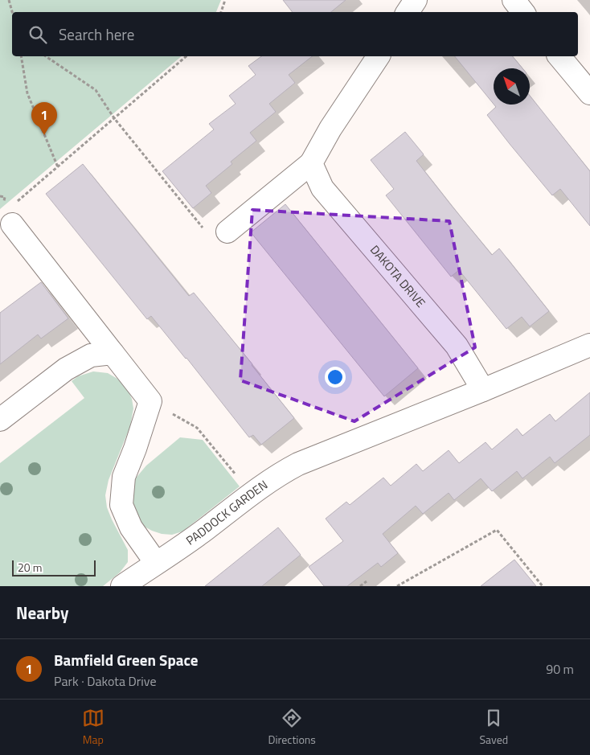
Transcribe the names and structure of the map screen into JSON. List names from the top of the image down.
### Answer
{
  "streets": {
    "street": ["DAKOTA DRIVE", "PADDOCK GARDEN"]
  },
  "crossings": [
    ["DAKOTA DRIVE", "PADDOCK GARDEN"]
  ],
  "scale_bar": "20 m",
  "north": "top left",
  "page": {
    "search": "Search here",
    "pins": "1",
    "scale": "20 m",
    "heading": "Nearby",
    "list": [
      {
        "mark": "1",
        "name": "Bamfield Green Space",
        "note": "Park · Dakota Drive",
        "value": "90 m"
      }
    ],
    "nav": ["Map", "Directions", "Saved"]
  }
}
